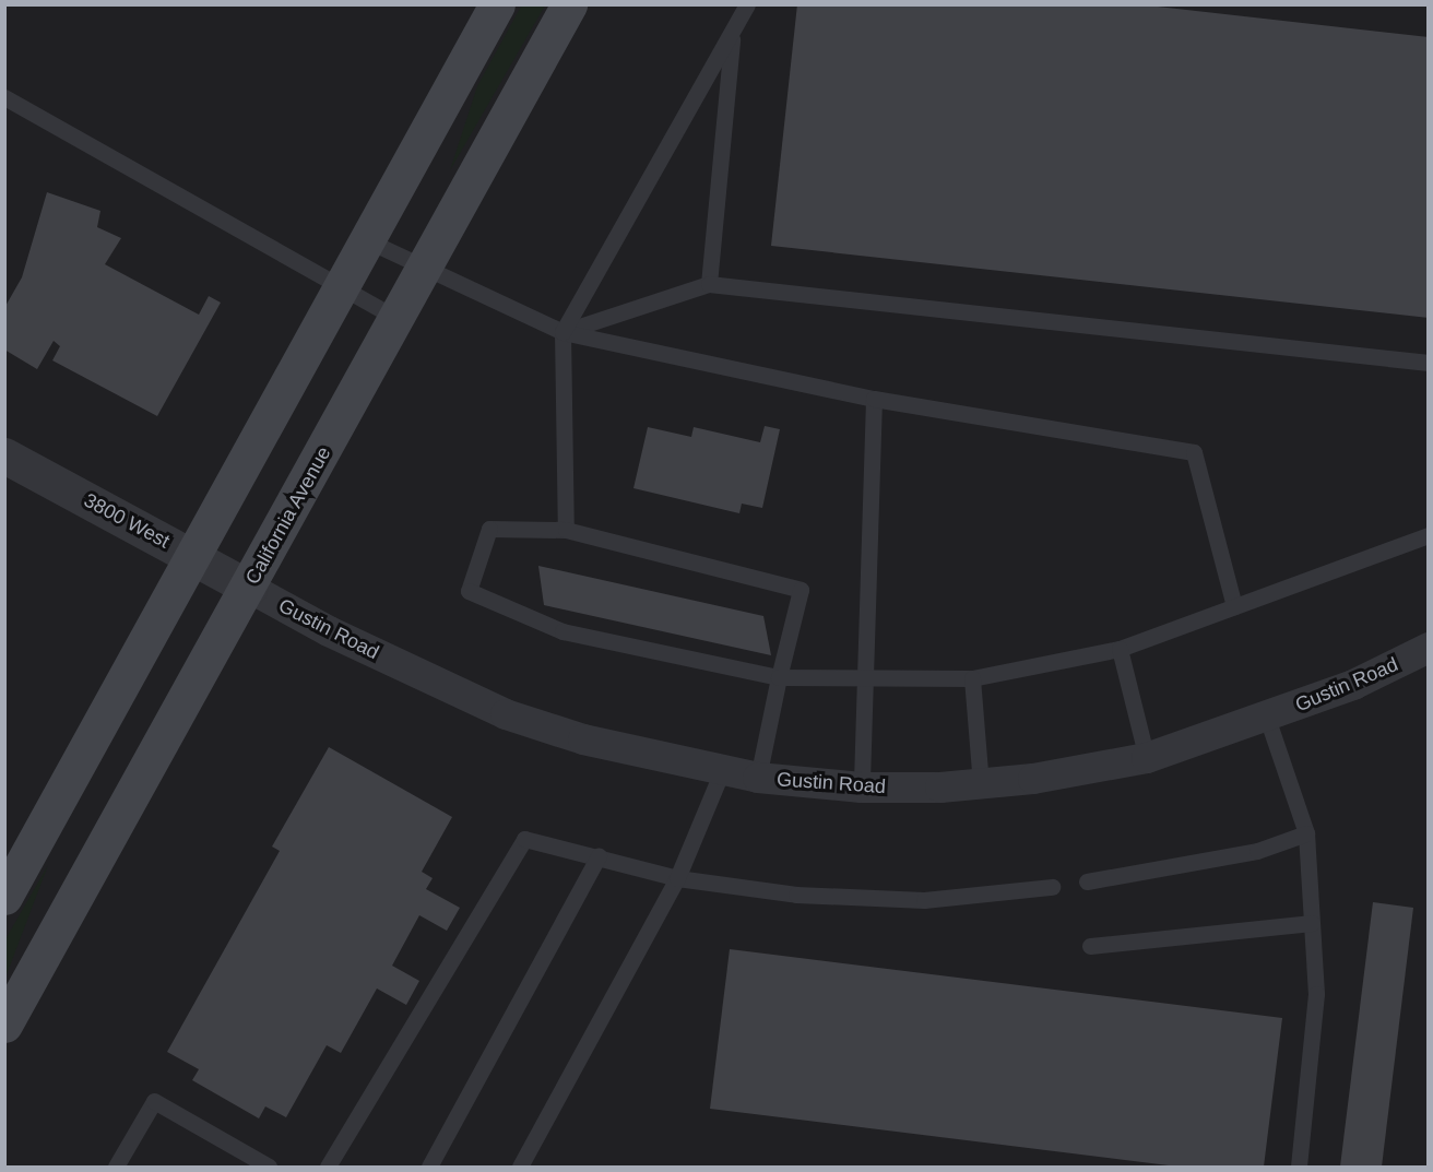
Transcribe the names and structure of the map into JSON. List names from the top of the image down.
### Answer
{
  "streets": {
    "main road": ["California Avenue"],
    "street": ["3800 West", "Gustin Road"]
  },
  "crossings": [
    ["California Avenue", "3800 West"],
    ["California Avenue", "Gustin Road"],
    ["3800 West", "Gustin Road"]
  ]
}
